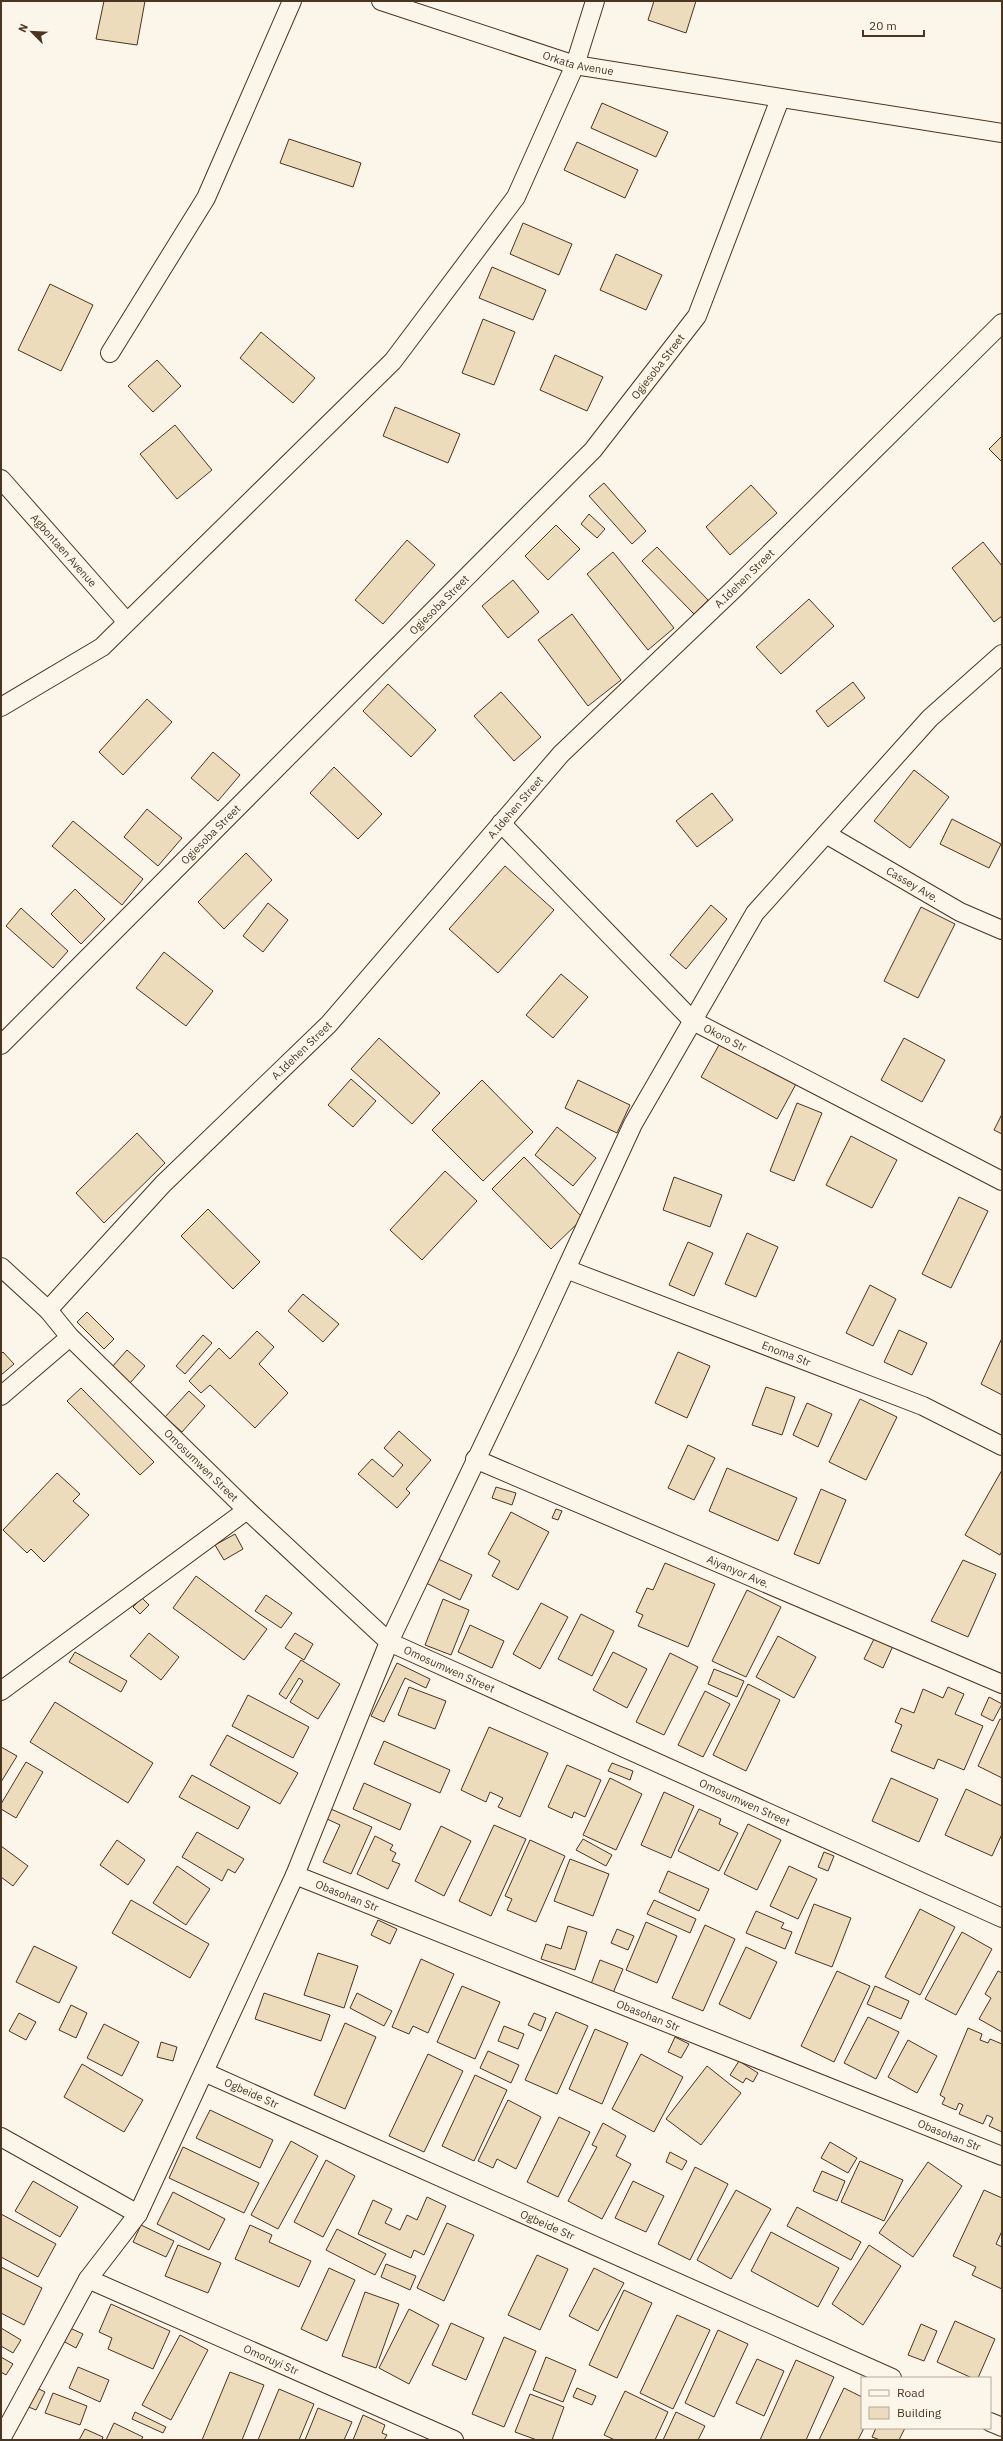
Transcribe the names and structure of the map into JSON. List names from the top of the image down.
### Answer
{
  "streets": {
    "street": [
      "Orkata Avenue",
      "Ogiesoba Street",
      "Agbontaen Avenue",
      "A.Idehen Street",
      "Cassey Ave.",
      "Okoro Str",
      "Enoma Str",
      "Omosumwen Street",
      "Aiyanyor Ave.",
      "Obasohan Str",
      "Ogbeide Str",
      "Omoruyi Str"
    ]
  },
  "crossings": [
    ["Orkata Avenue", "Ogiesoba Street"],
    ["A.Idehen Street", "Okoro Str"],
    ["A.Idehen Street", "Omosumwen Street"]
  ],
  "legend": ["Road", "Building"],
  "scale_bar": "20 m",
  "north": "top left"
}
